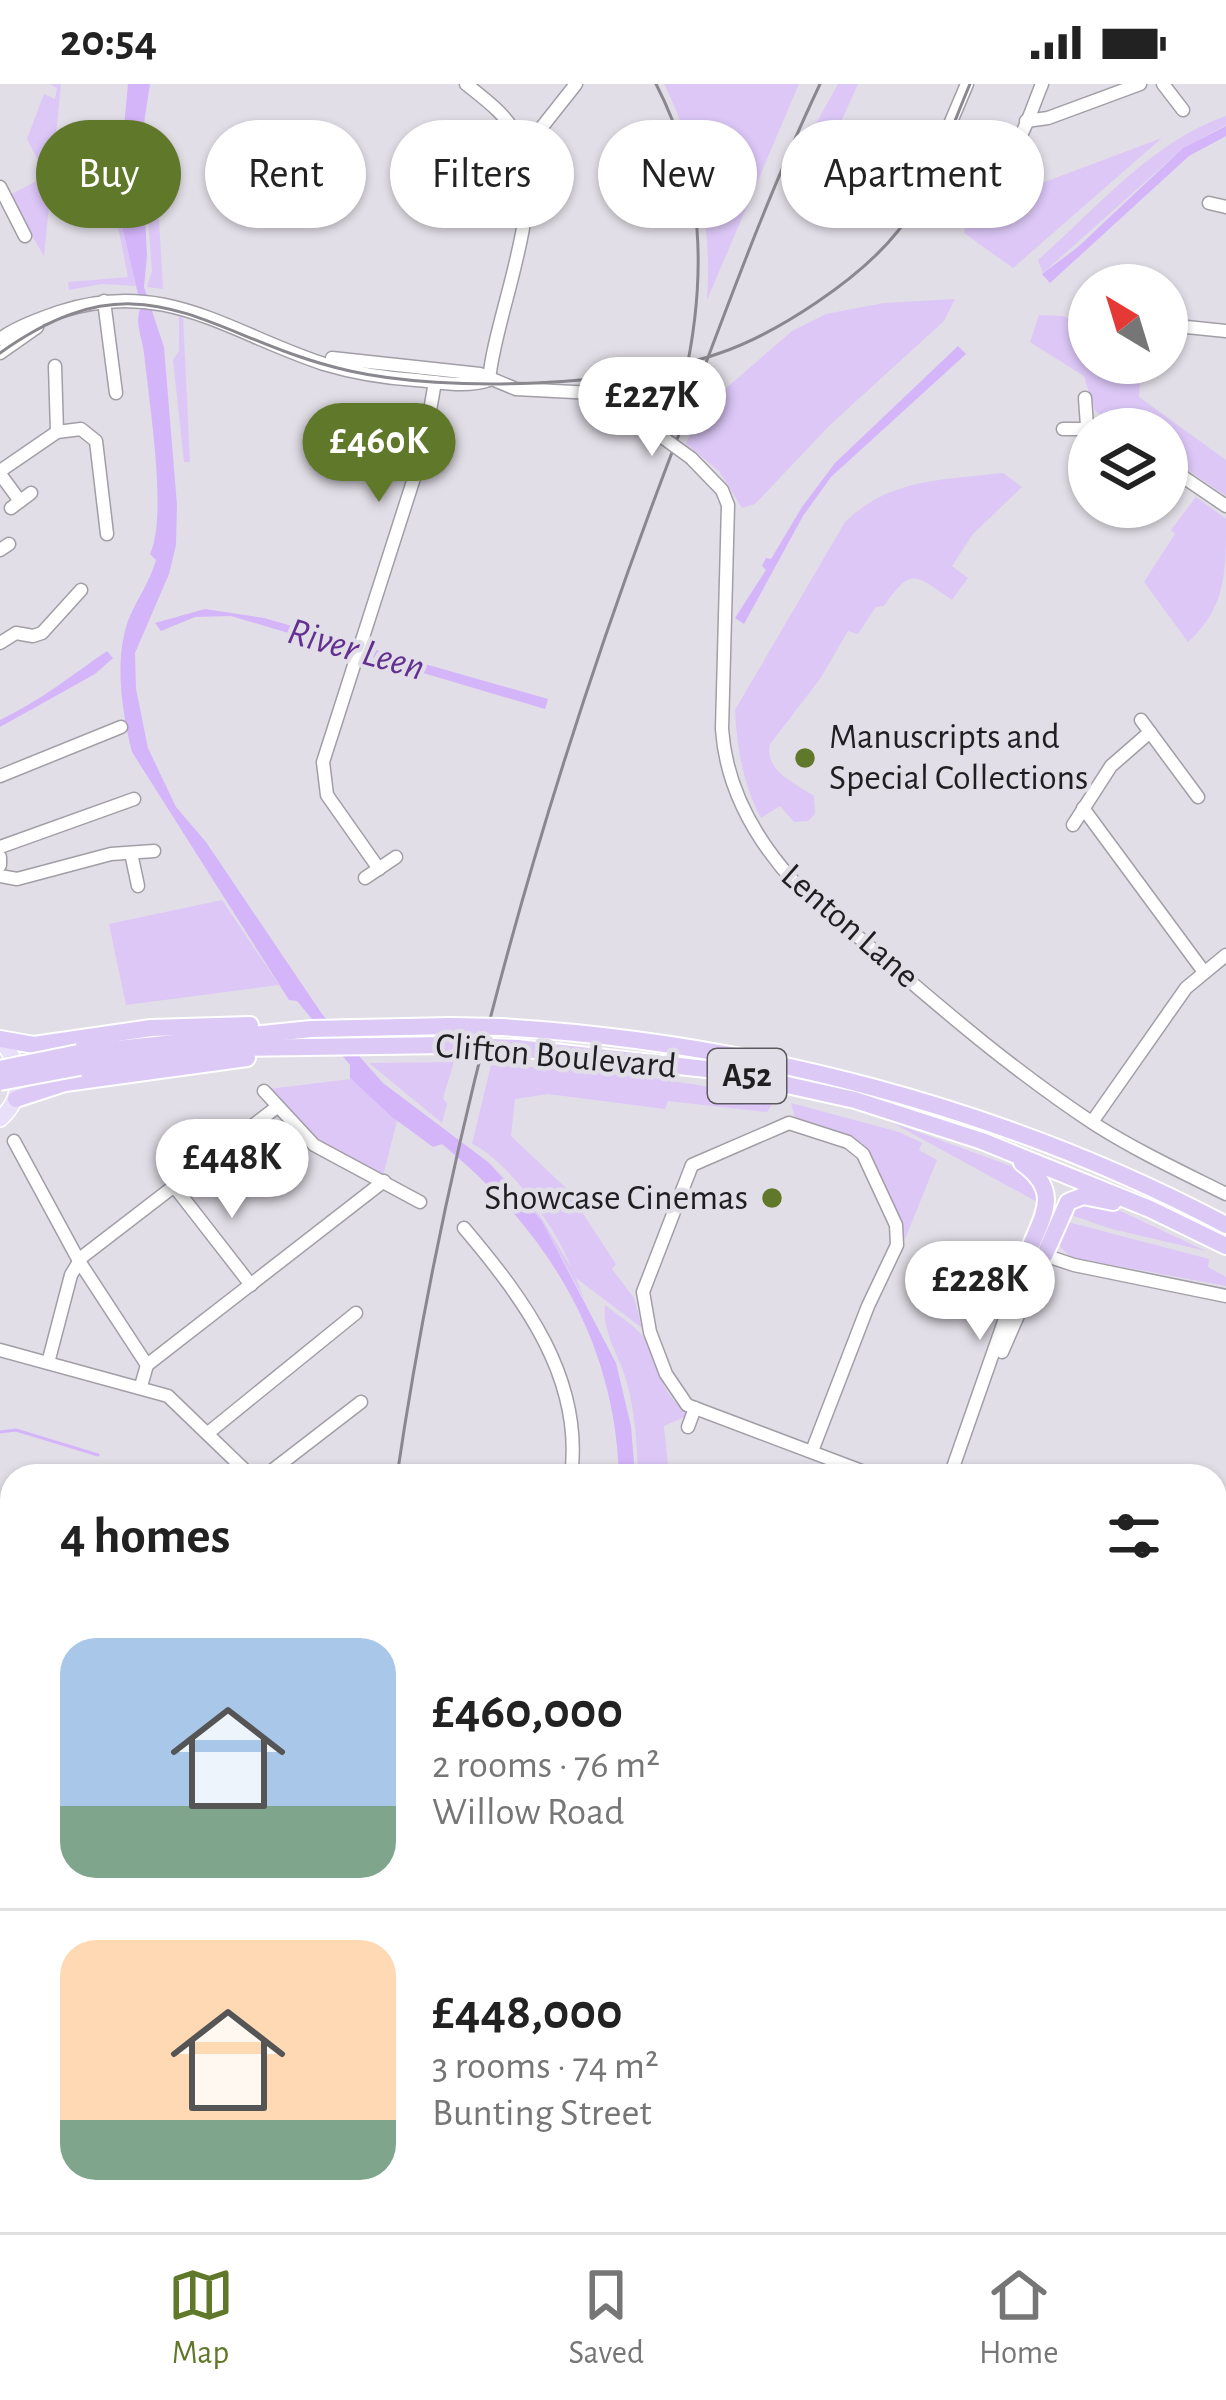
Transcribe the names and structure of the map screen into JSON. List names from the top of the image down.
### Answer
{
  "streets": {
    "highway": ["Clifton Boulevard", "A52"],
    "street": ["Lenton Lane"]
  },
  "water": ["River Leen"],
  "places": ["Manuscripts and Special Collections", "Showcase Cinemas"],
  "north": "top left",
  "page": {
    "status": "20:54",
    "chip": [
      "Buy",
      "Rent",
      "Filters",
      "New",
      "Apartment"
    ],
    "price": [
      "£227K",
      "£460K",
      "£448K",
      "£228K"
    ],
    "heading": "4 homes",
    "list": [
      {
        "name": "£460,000",
        "note": "2 rooms · 76 m² · Willow Road"
      },
      {
        "name": "£448,000",
        "note": "3 rooms · 74 m² · Bunting Street"
      }
    ],
    "tabs": ["Map", "Saved", "Home"]
  }
}
